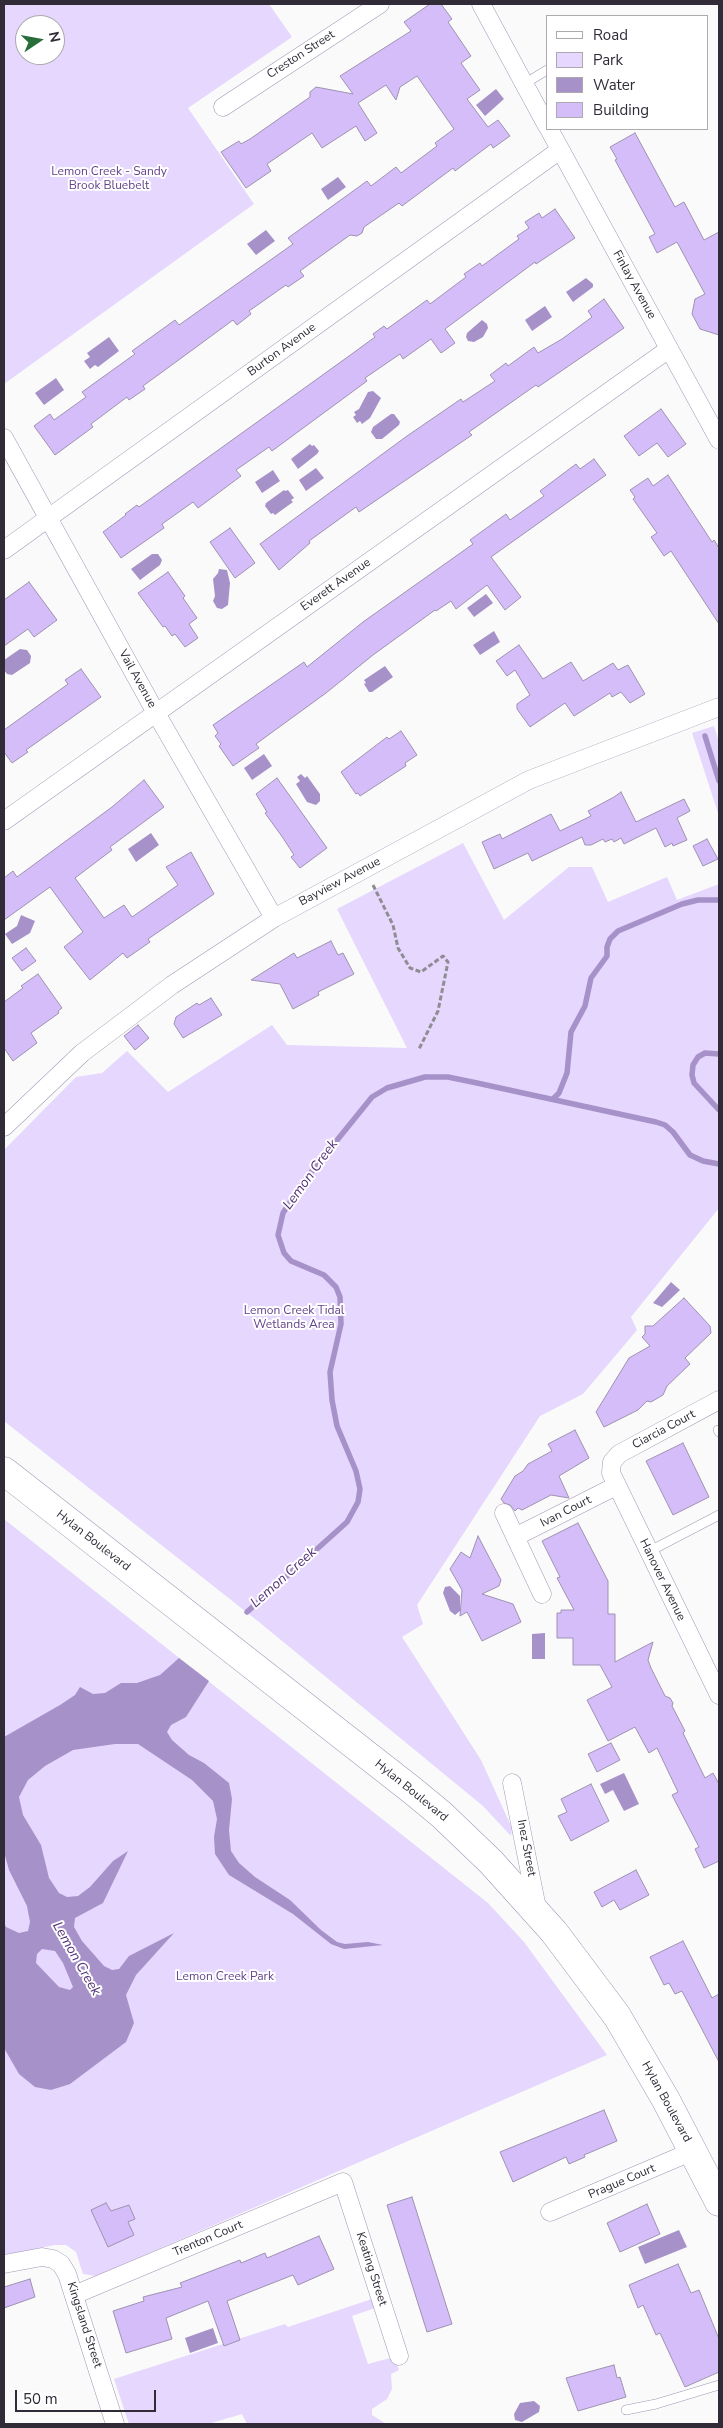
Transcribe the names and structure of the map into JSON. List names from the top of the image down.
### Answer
{
  "streets": {
    "main road": ["Hylan Boulevard"],
    "street": [
      "Creston Street",
      "Finlay Avenue",
      "Burton Avenue",
      "Everett Avenue",
      "Vail Avenue",
      "Bayview Avenue",
      "Ciarcia Court",
      "Ivan Court",
      "Hanover Avenue",
      "Inez Street",
      "Prague Court",
      "Trenton Court",
      "Keating Street",
      "Kingsland Street"
    ]
  },
  "crossings": [
    ["Finlay Avenue", "Burton Avenue"],
    ["Finlay Avenue", "Everett Avenue"],
    ["Burton Avenue", "Vail Avenue"],
    ["Everett Avenue", "Vail Avenue"],
    ["Vail Avenue", "Bayview Avenue"],
    ["Ciarcia Court", "Hanover Avenue"],
    ["Ivan Court", "Hanover Avenue"],
    ["Hylan Boulevard", "Inez Street"],
    ["Hylan Boulevard", "Prague Court"],
    ["Trenton Court", "Keating Street"],
    ["Trenton Court", "Kingsland Street"]
  ],
  "water": ["Lemon Creek"],
  "parks": ["Lemon Creek - Sandy Brook Bluebelt", "Lemon Creek Tidal Wetlands Area", "Lemon Creek Park"],
  "legend": [
    "Road",
    "Park",
    "Water",
    "Building"
  ],
  "scale_bar": "50 m",
  "north": "right"
}
